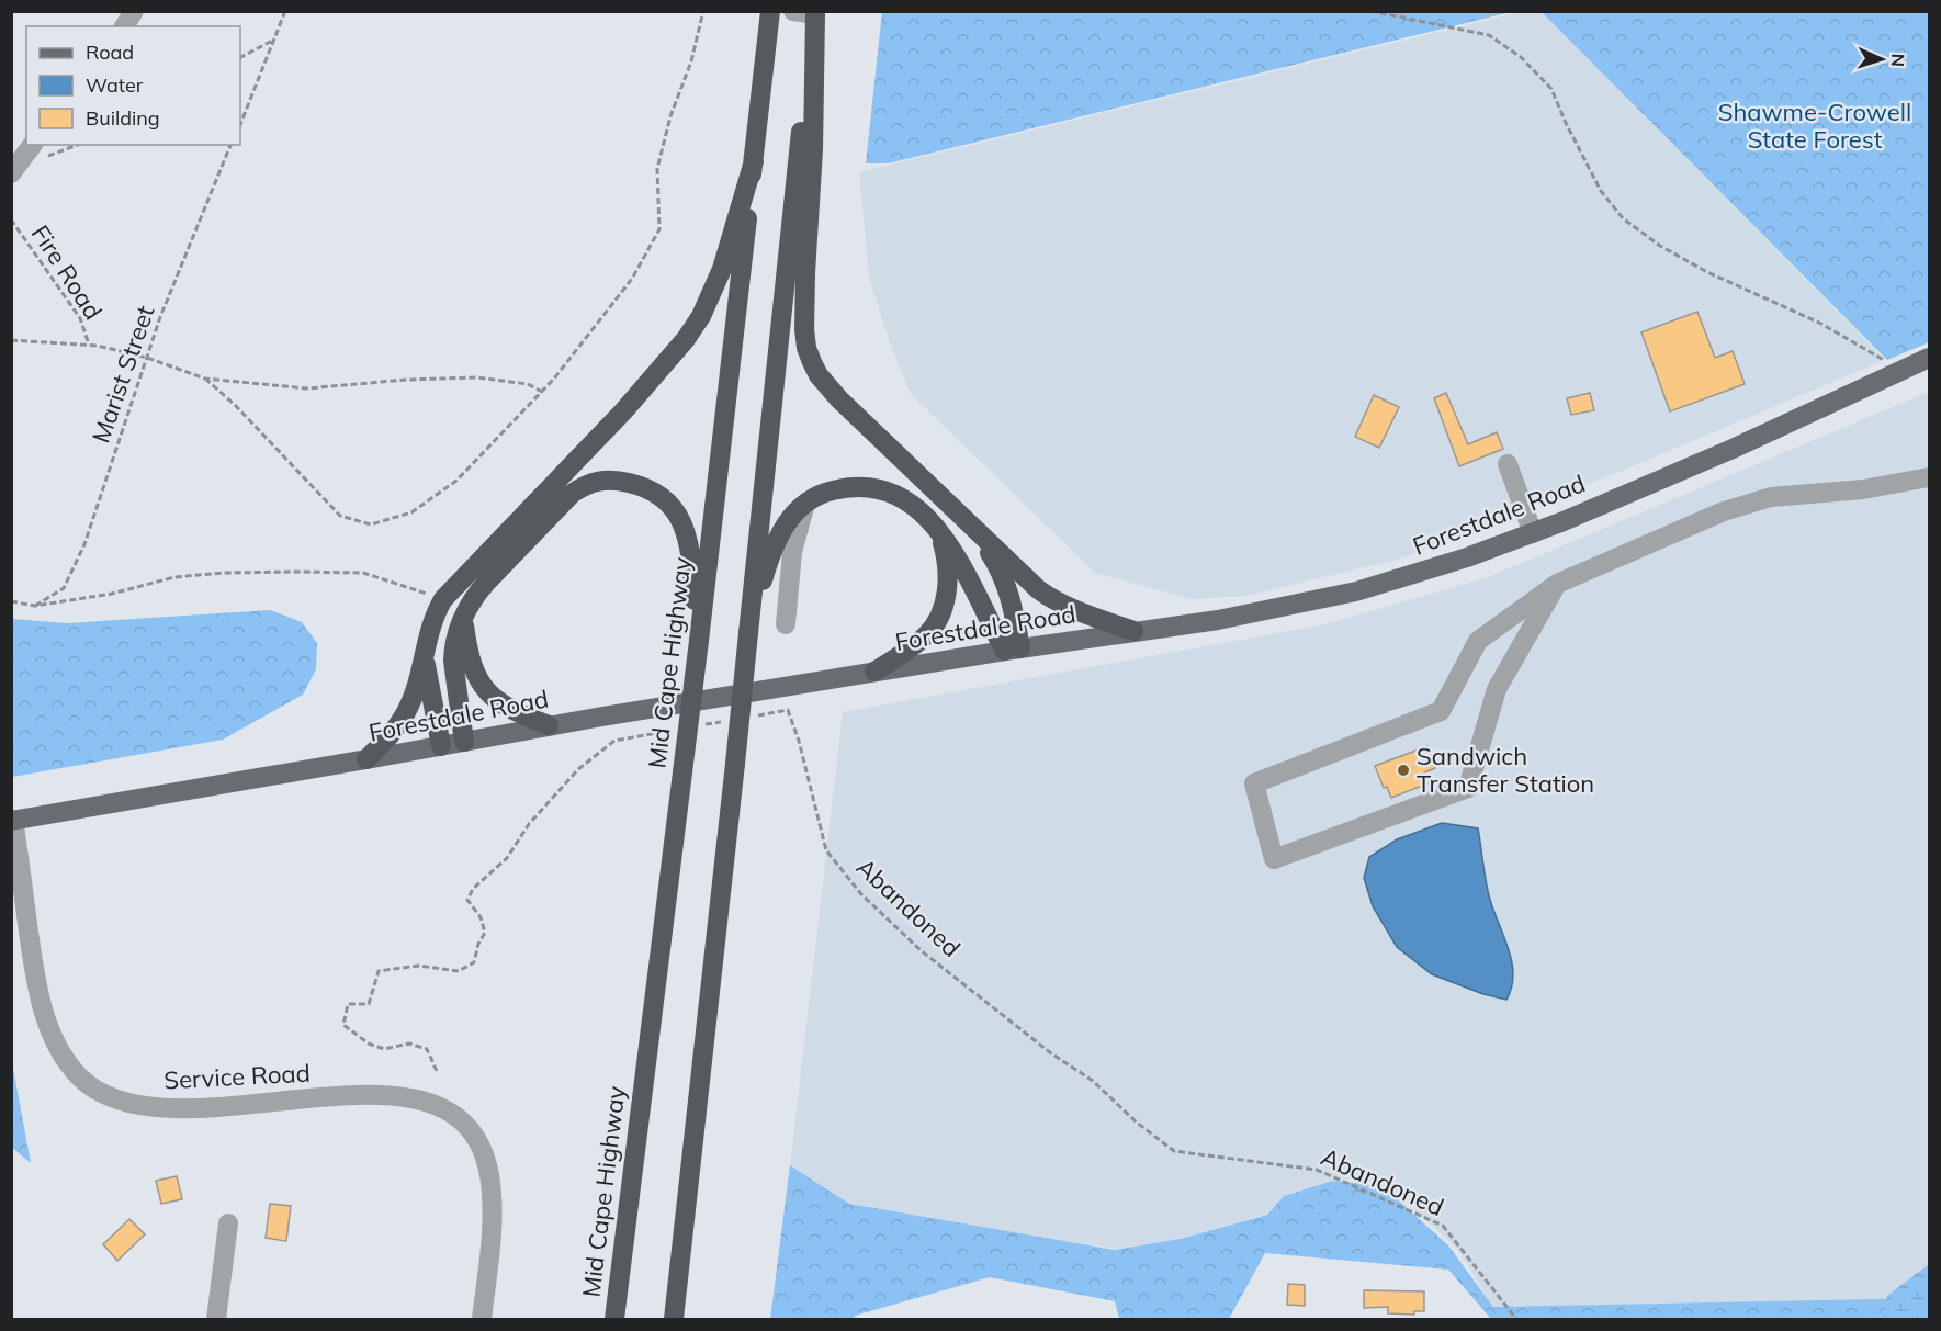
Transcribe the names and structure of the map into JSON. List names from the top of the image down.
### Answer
{
  "streets": {
    "highway": ["Mid Cape Highway"],
    "main road": ["Forestdale Road"],
    "street": ["Service Road"],
    "path": ["Fire Road", "Marist Street", "Abandoned"]
  },
  "crossings": [
    ["Forestdale Road", "Service Road"]
  ],
  "parks": ["Shawme-Crowell State Forest"],
  "places": ["Sandwich Transfer Station"],
  "legend": ["Road", "Water", "Building"],
  "north": "right"
}
